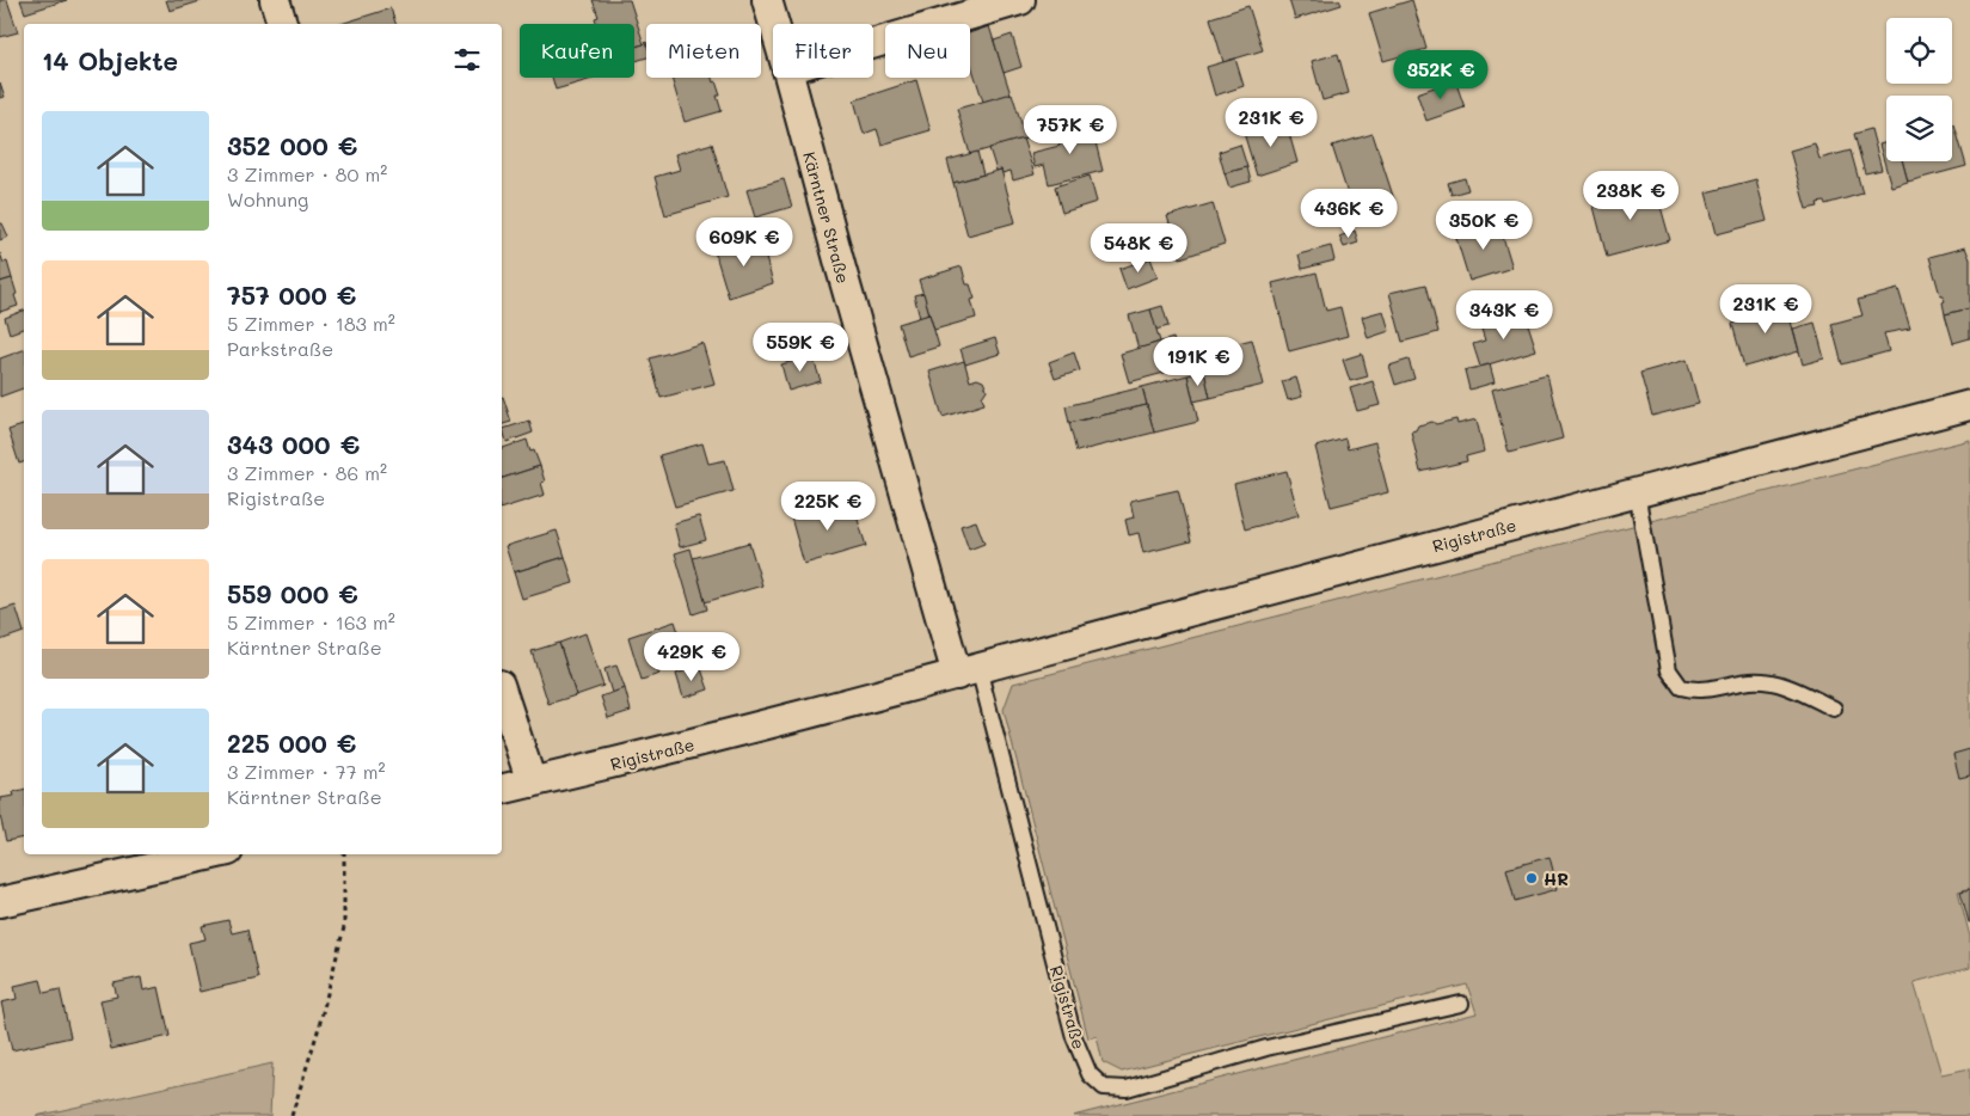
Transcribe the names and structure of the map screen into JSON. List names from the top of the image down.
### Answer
{
  "streets": {
    "street": ["Kärntner Straße", "Rigistraße"]
  },
  "crossings": [
    ["Kärntner Straße", "Rigistraße"]
  ],
  "places": ["HR"],
  "page": {
    "chip": [
      "Kaufen",
      "Mieten",
      "Filter",
      "Neu"
    ],
    "heading": "14 Objekte",
    "price": [
      "352K €",
      "231K €",
      "757K €",
      "238K €",
      "436K €",
      "350K €",
      "609K €",
      "548K €",
      "231K €",
      "343K €",
      "559K €",
      "191K €",
      "225K €",
      "429K €"
    ],
    "list": [
      {
        "name": "352 000 €",
        "note": "3 Zimmer · 80 m² · Wohnung"
      },
      {
        "name": "757 000 €",
        "note": "5 Zimmer · 183 m² · Parkstraße"
      },
      {
        "name": "343 000 €",
        "note": "3 Zimmer · 86 m² · Rigistraße"
      },
      {
        "name": "559 000 €",
        "note": "5 Zimmer · 163 m² · Kärntner Straße"
      },
      {
        "name": "225 000 €",
        "note": "3 Zimmer · 77 m² · Kärntner Straße"
      }
    ]
  }
}
